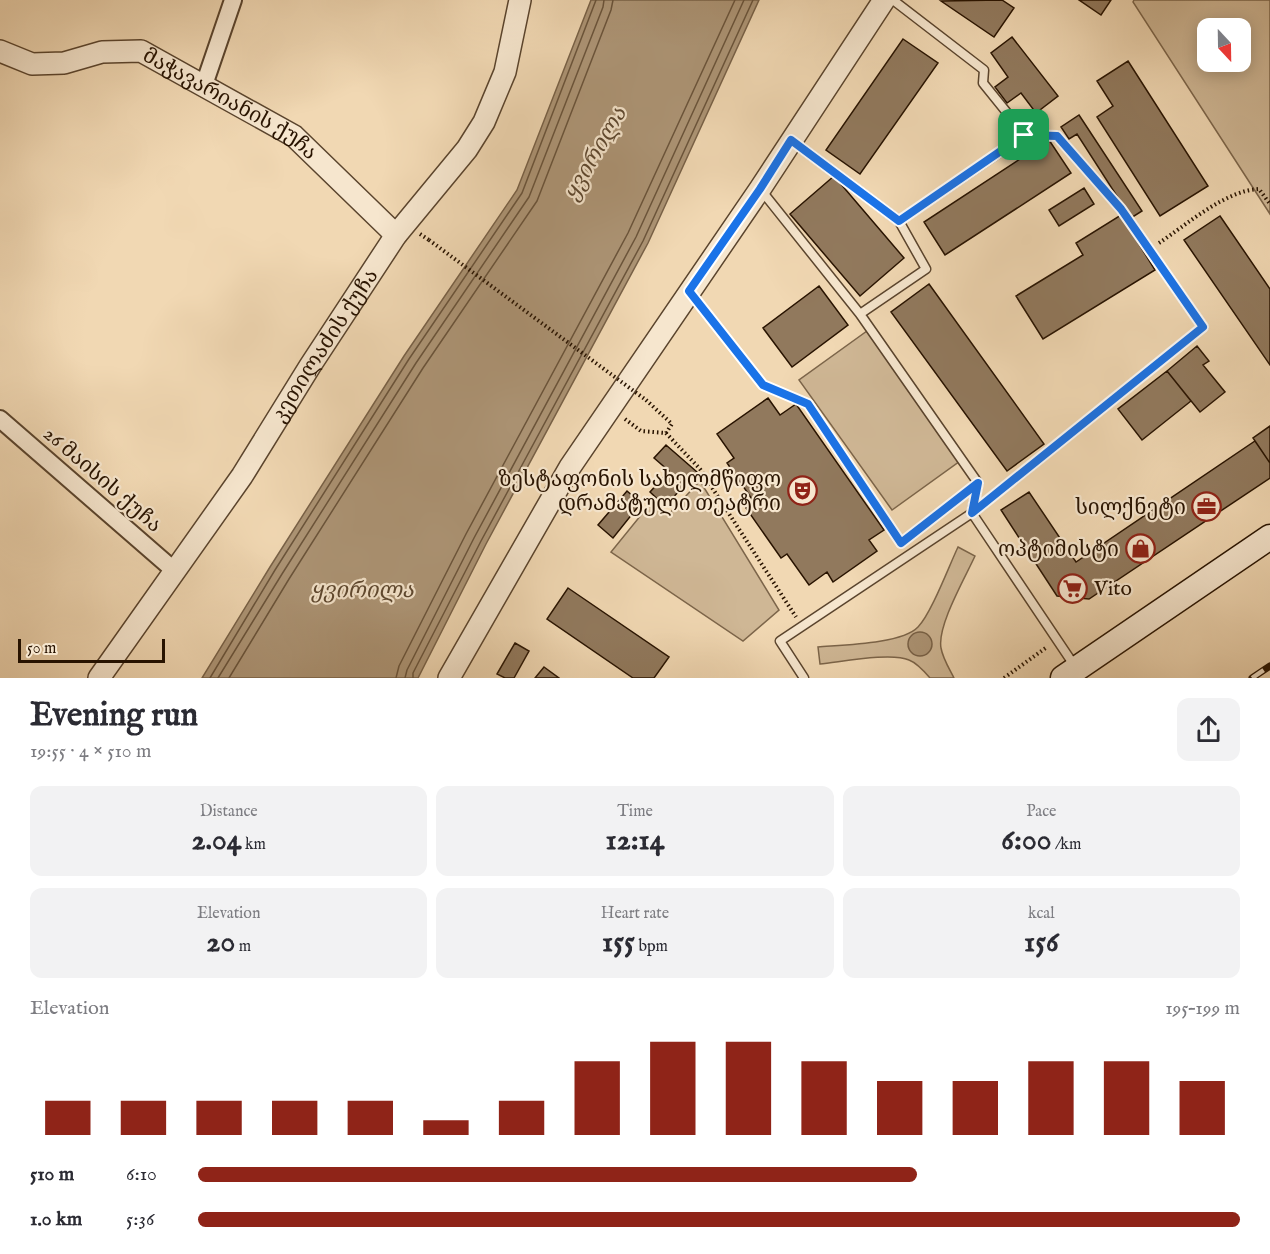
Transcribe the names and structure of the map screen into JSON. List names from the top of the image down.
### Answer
{
  "streets": {
    "street": ["მაჭავარიანის ქუჩა", "კეთილაძის ქუჩა", "26 მაისის ქუჩა"]
  },
  "crossings": [
    ["მაჭავარიანის ქუჩა", "კეთილაძის ქუჩა"],
    ["კეთილაძის ქუჩა", "26 მაისის ქუჩა"]
  ],
  "water": ["ყვირილა"],
  "places": {
    "theatre": ["ზესტაფონის სახელმწიფო დრამატული თეატრი"],
    "office": ["სილქნეტი"],
    "shop": ["ოპტიმისტი"],
    "supermarket": ["Vito"]
  },
  "scale_bar": "50 m",
  "north": "bottom",
  "page": {
    "scale": "50 m",
    "heading": ["Evening run", "19:55 · 4 × 510 m"],
    "stats": [
      ["Distance", "2.04 km"],
      ["Time", "12:14"],
      ["Pace", "6:00 /km"],
      ["Elevation", "20 m"],
      ["Heart rate", "155 bpm"],
      ["kcal", "156"]
    ],
    "chart": ["Elevation", "195–199 m"],
    "list": [
      {
        "name": "510 m",
        "note": "6:10"
      },
      {
        "name": "1.0 km",
        "note": "5:36"
      }
    ]
  }
}
